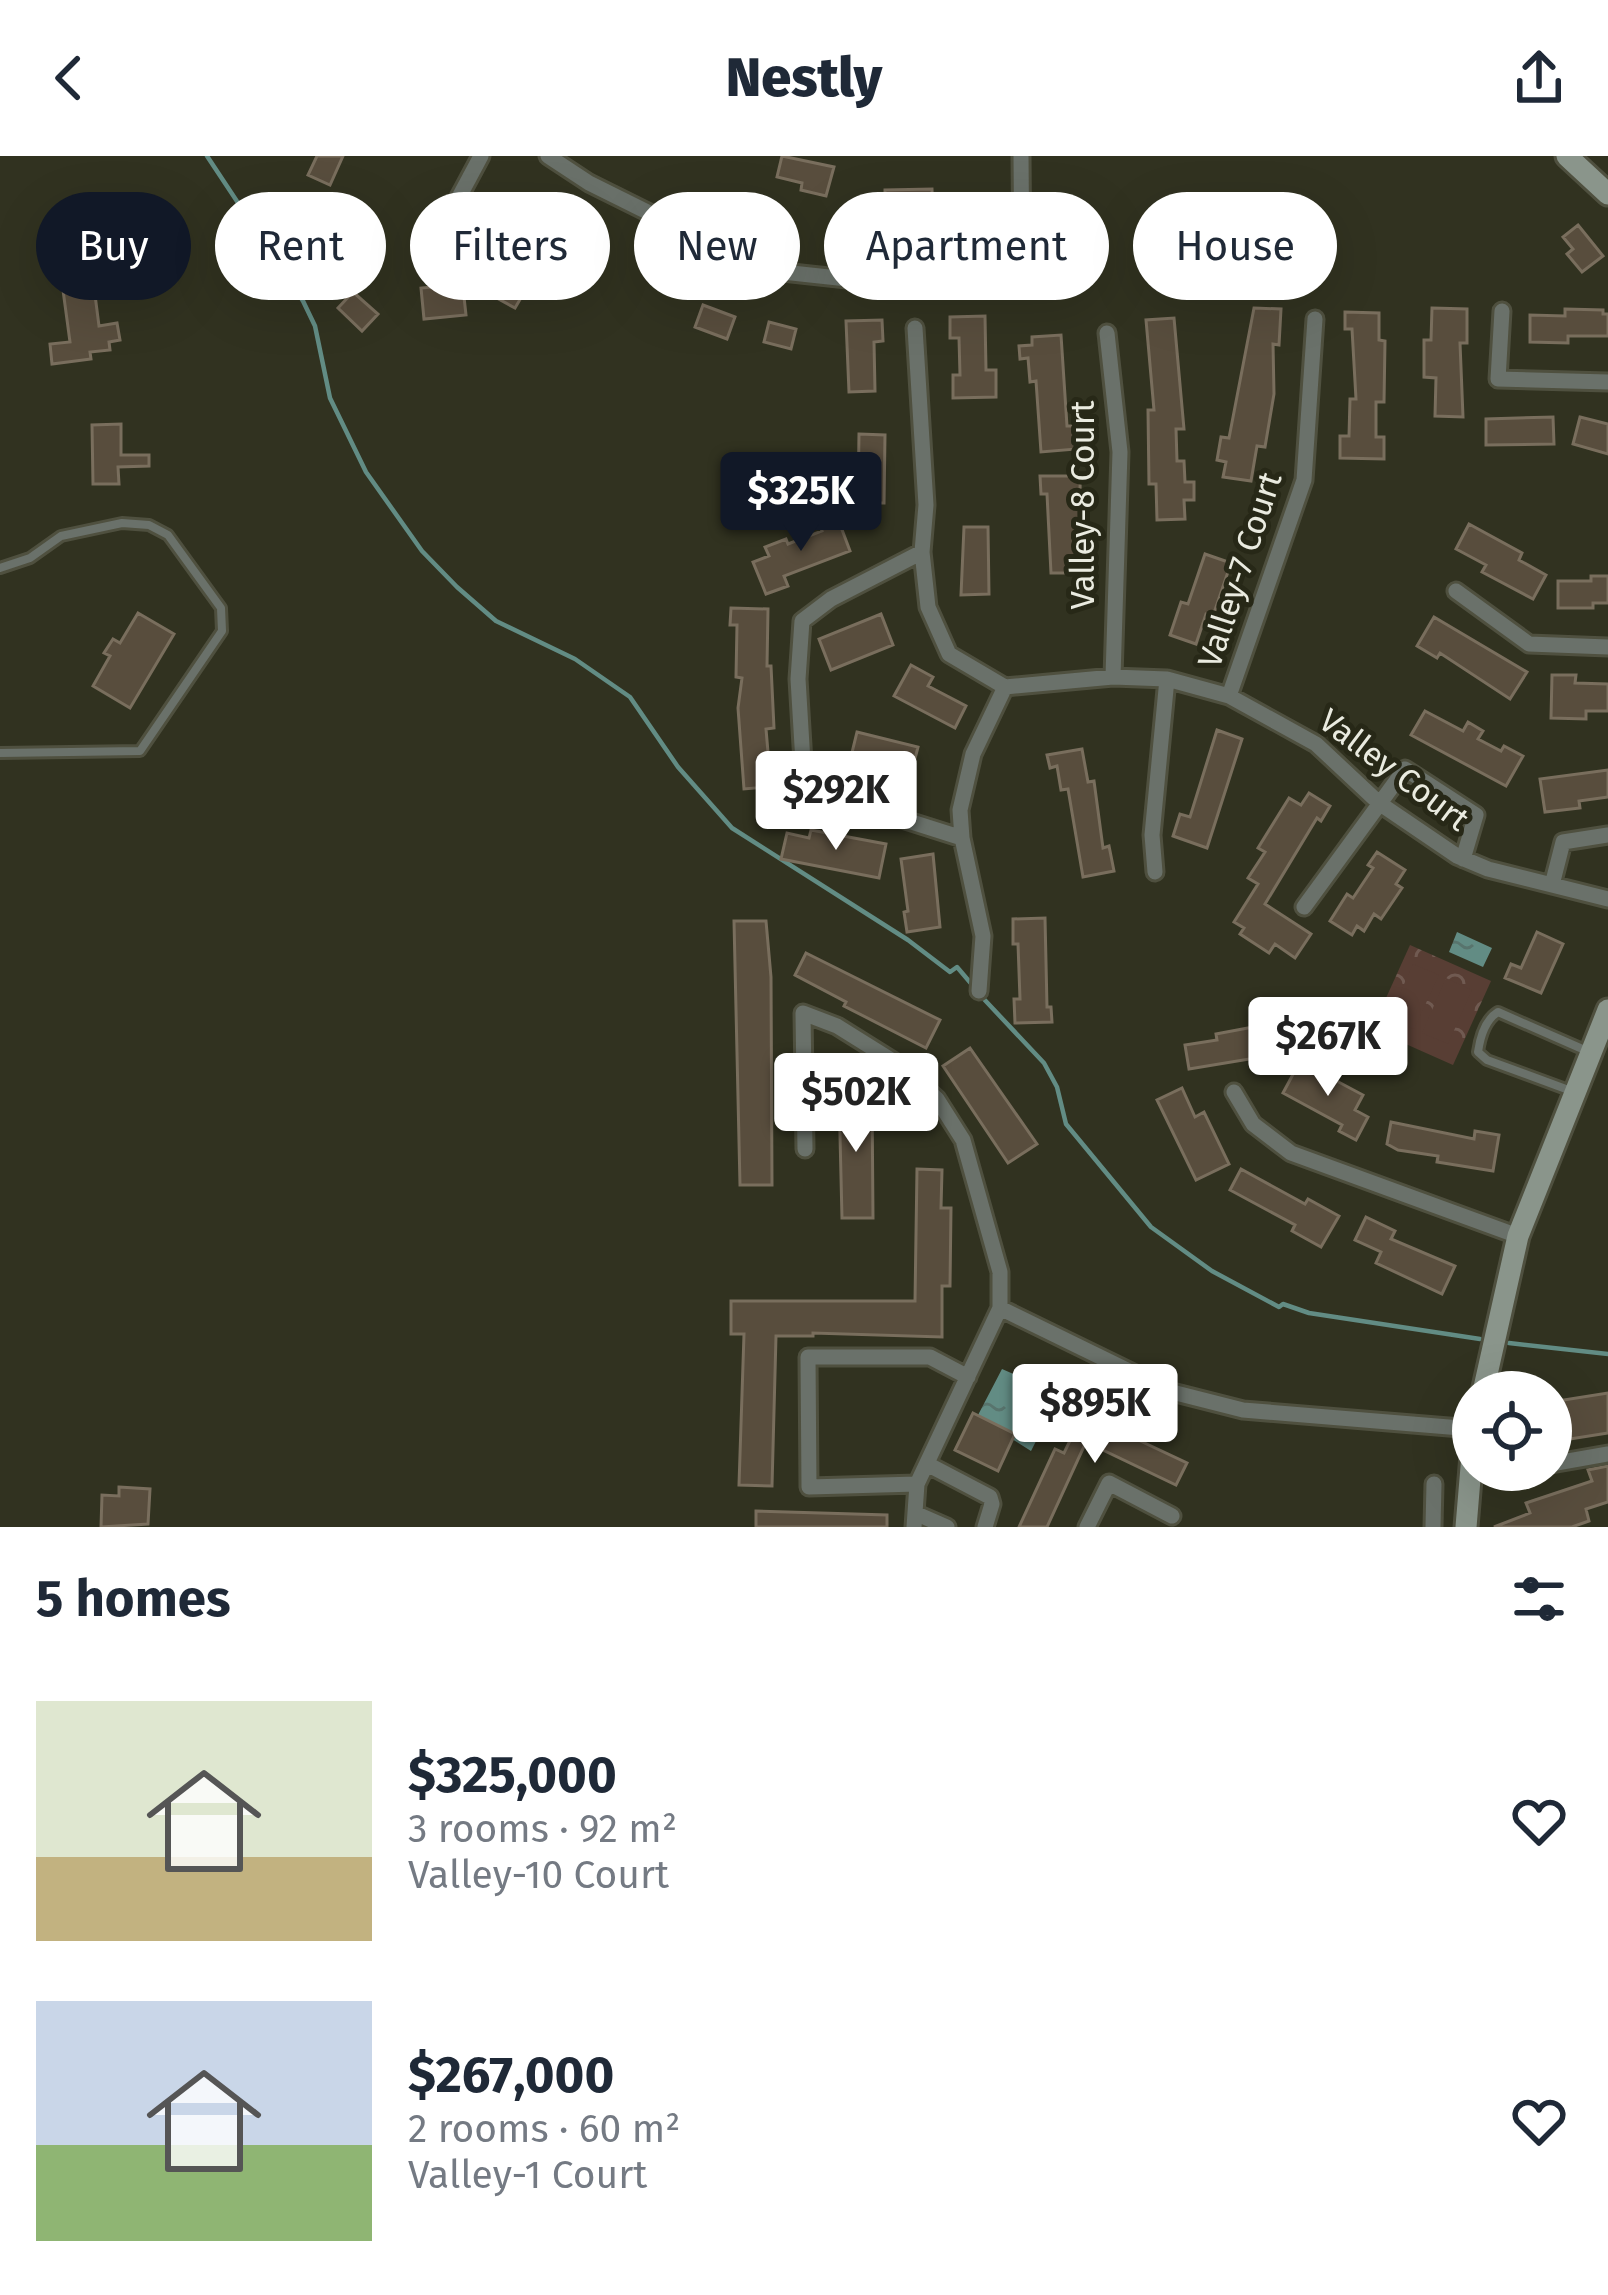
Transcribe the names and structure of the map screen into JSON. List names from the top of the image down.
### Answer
{
  "streets": {
    "street": ["Valley-8 Court", "Valley-7 Court", "Valley Court"]
  },
  "crossings": [
    ["Valley-8 Court", "Valley Court"],
    ["Valley-7 Court", "Valley Court"]
  ],
  "page": {
    "header": "Nestly",
    "chip": [
      "Buy",
      "Rent",
      "Filters",
      "New",
      "Apartment",
      "House"
    ],
    "price": [
      "$325K",
      "$292K",
      "$267K",
      "$502K",
      "$895K"
    ],
    "heading": "5 homes",
    "list": [
      {
        "name": "$325,000",
        "note": "3 rooms · 92 m² · Valley-10 Court"
      },
      {
        "name": "$267,000",
        "note": "2 rooms · 60 m² · Valley-1 Court"
      }
    ]
  }
}
